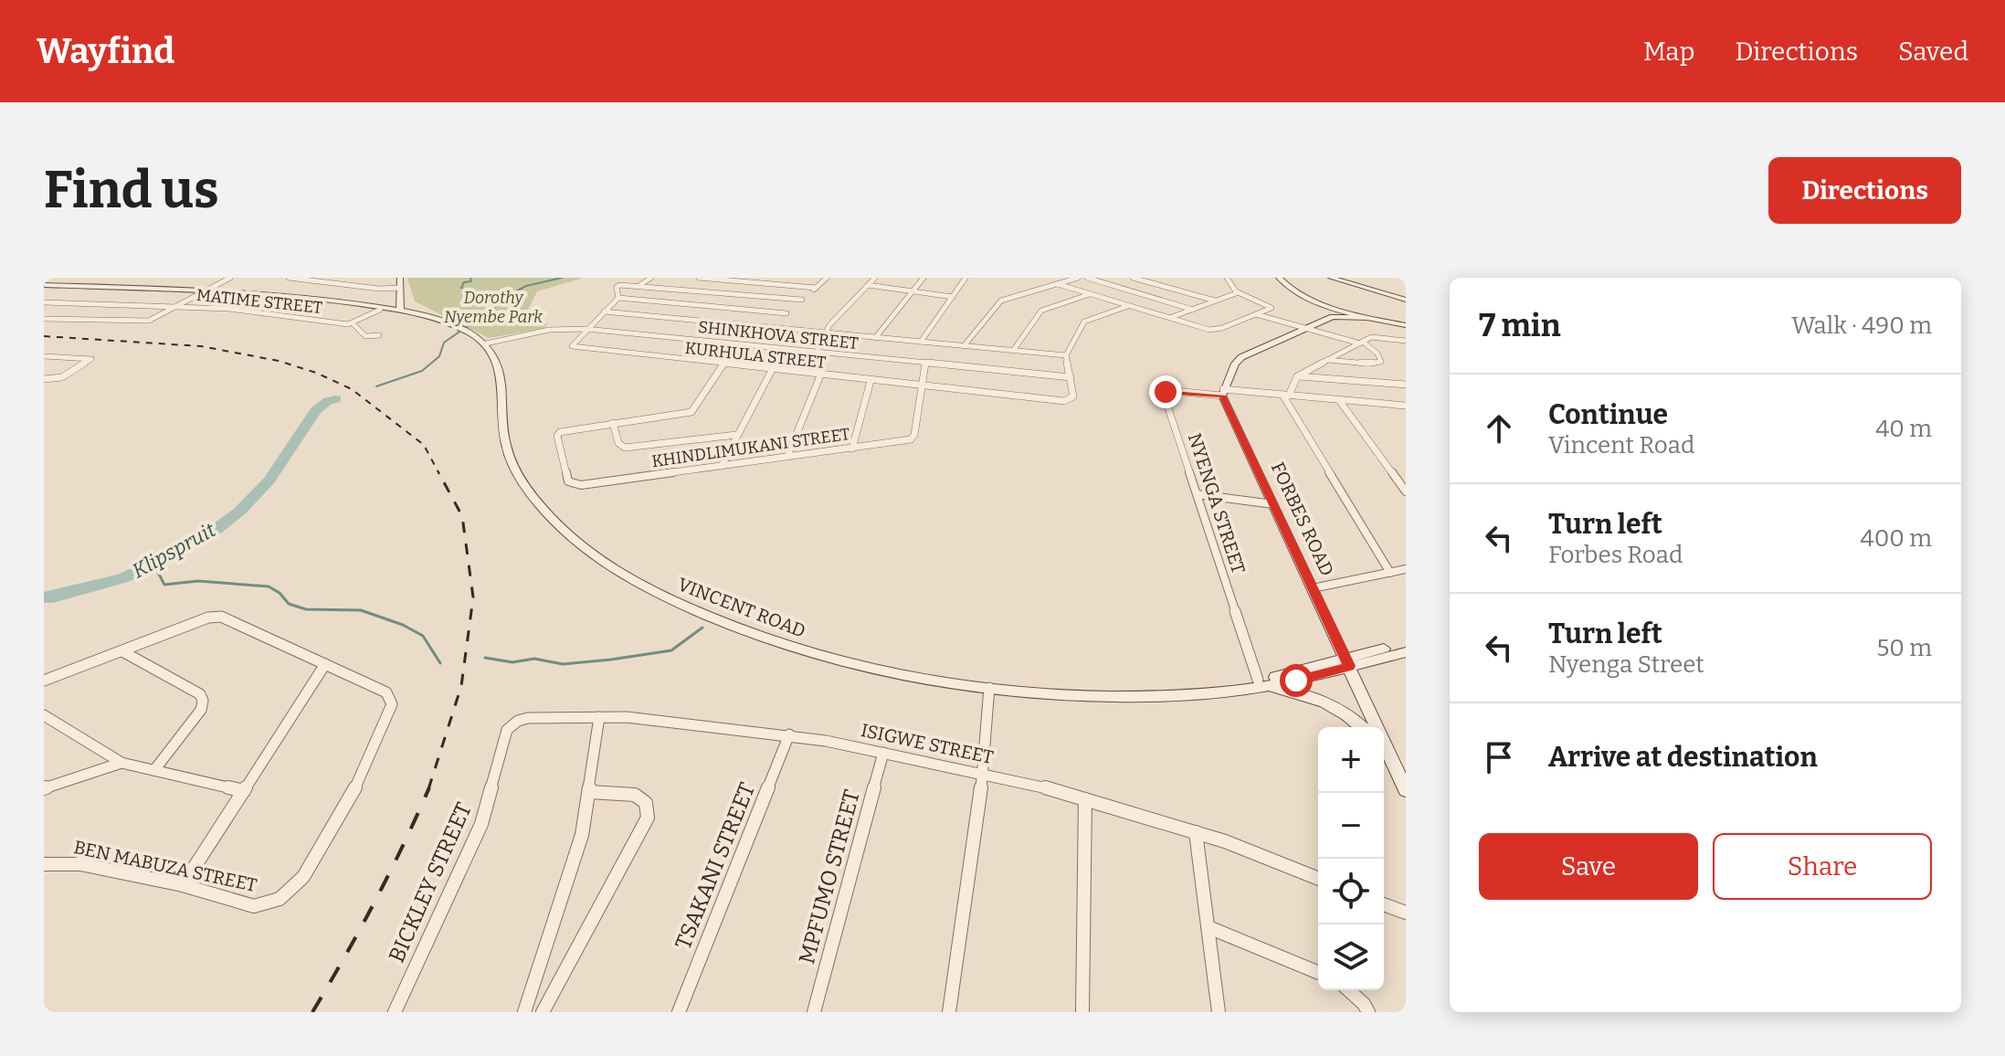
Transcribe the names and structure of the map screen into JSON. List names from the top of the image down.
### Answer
{
  "streets": {
    "main road": ["FORBES ROAD", "VINCENT ROAD"],
    "street": [
      "MATIME STREET",
      "SHINKHOVA STREET",
      "KURHULA STREET",
      "KHINDLIMUKANI STREET",
      "NYENGA STREET",
      "ISIGWE STREET",
      "BEN MABUZA STREET",
      "TSAKANI STREET",
      "MPFUMO STREET",
      "BICKLEY STREET"
    ]
  },
  "crossings": [
    ["SHINKHOVA STREET", "KURHULA STREET"],
    ["SHINKHOVA STREET", "KHINDLIMUKANI STREET"],
    ["SHINKHOVA STREET", "VINCENT ROAD"],
    ["KURHULA STREET", "KHINDLIMUKANI STREET"],
    ["NYENGA STREET", "FORBES ROAD"],
    ["NYENGA STREET", "VINCENT ROAD"],
    ["FORBES ROAD", "VINCENT ROAD"],
    ["ISIGWE STREET", "TSAKANI STREET"],
    ["ISIGWE STREET", "MPFUMO STREET"],
    ["ISIGWE STREET", "BICKLEY STREET"]
  ],
  "water": ["Klipspruit"],
  "parks": ["Dorothy Nyembe Park"],
  "page": {
    "header": "Wayfind",
    "nav": ["Map", "Directions", "Saved"],
    "buttons": [
      "Directions",
      ["Save", "Share"]
    ],
    "title": "Find us",
    "heading": ["7 min", "Walk · 490 m"],
    "list": [
      ["Continue", "Vincent Road", "40 m"],
      ["Turn left", "Forbes Road", "400 m"],
      ["Turn left", "Nyenga Street", "50 m"],
      "Arrive at destination"
    ],
    "map_buttons": ["+", "−"]
  }
}
